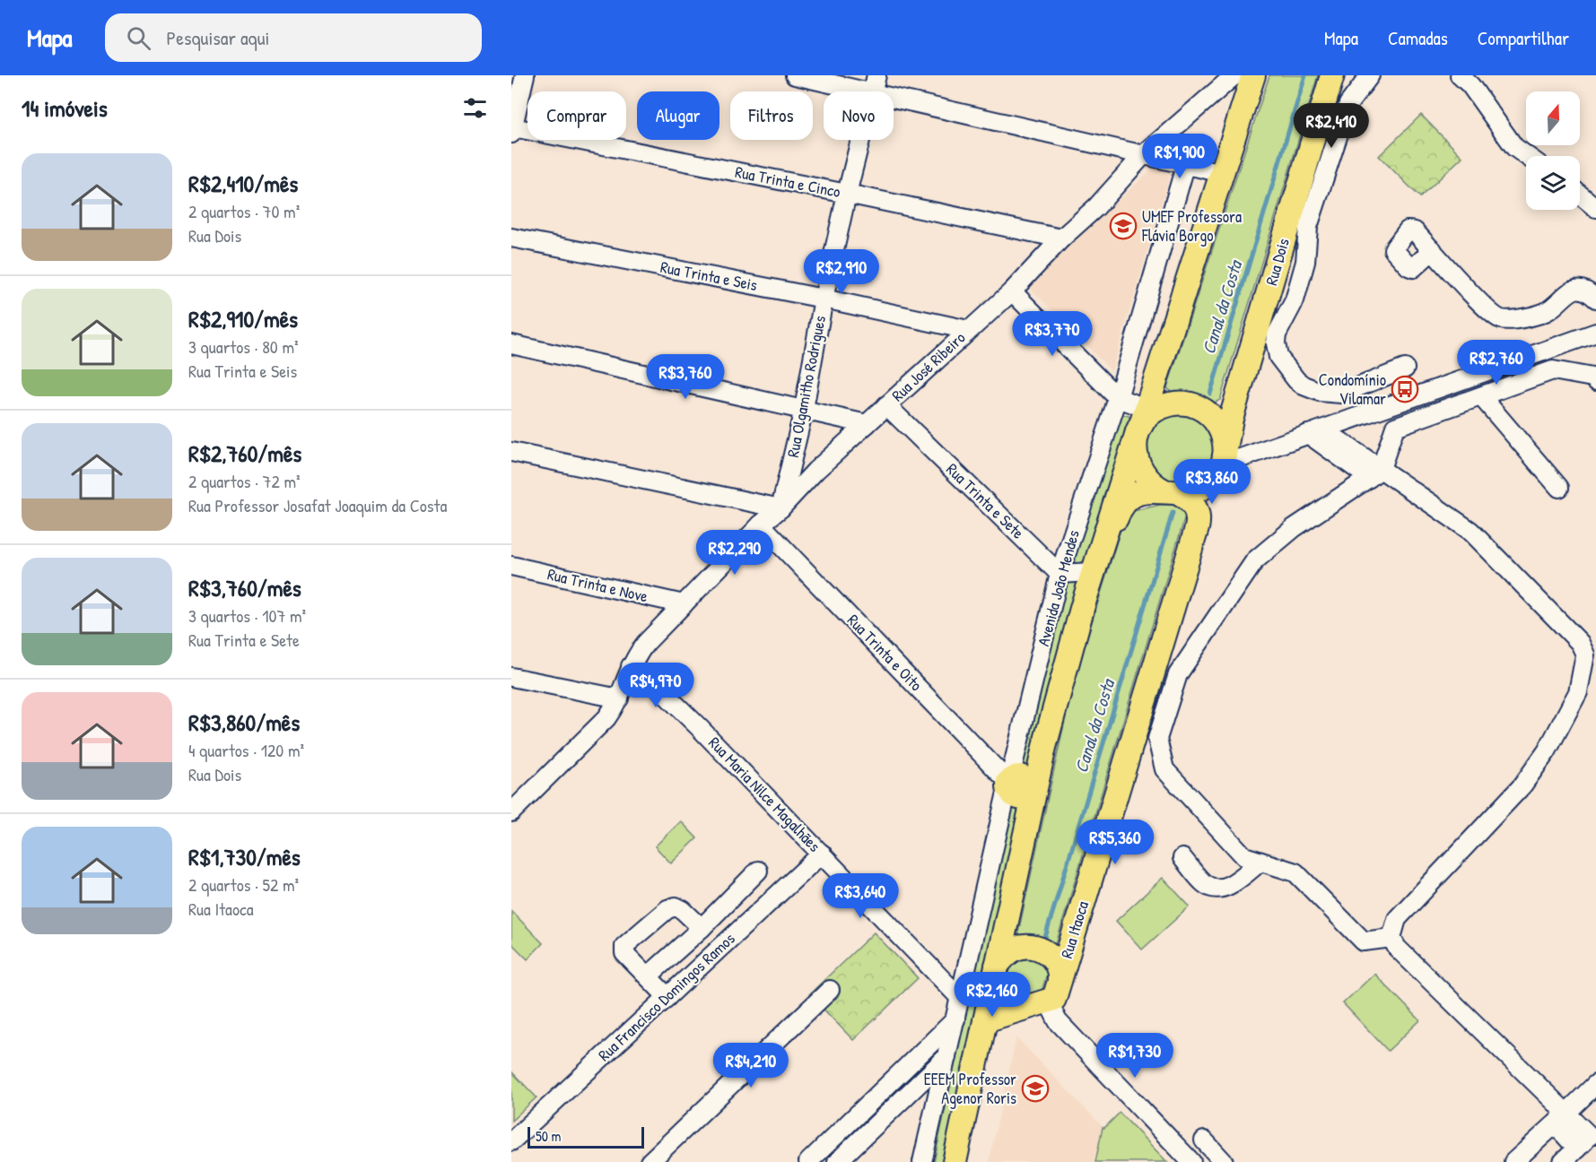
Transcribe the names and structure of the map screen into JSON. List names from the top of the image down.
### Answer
{
  "streets": {
    "main road": ["Rua Dois", "Avenida João Mendes", "Rua Itaoca"],
    "street": [
      "Rua Trinta e Cinco",
      "Rua Trinta e Seis",
      "Rua José Ribeiro",
      "Rua Olgamitho Rodrigues",
      "Rua Trinta e Sete",
      "Rua Trinta e Nove",
      "Rua Trinta e Oito",
      "Rua Maria Nilce Magalhães",
      "Rua Francisco Domingos Ramos"
    ]
  },
  "crossings": [
    ["Rua Trinta e Cinco", "Rua José Ribeiro"],
    ["Rua Trinta e Cinco", "Rua Olgamitho Rodrigues"],
    ["Rua Dois", "Avenida João Mendes"],
    ["Rua Dois", "Rua Itaoca"],
    ["Rua Trinta e Seis", "Rua José Ribeiro"],
    ["Rua Trinta e Seis", "Rua Olgamitho Rodrigues"],
    ["Rua José Ribeiro", "Rua Olgamitho Rodrigues"],
    ["Rua José Ribeiro", "Rua Trinta e Sete"],
    ["Rua José Ribeiro", "Rua Trinta e Nove"],
    ["Rua José Ribeiro", "Rua Trinta e Oito"],
    ["Rua José Ribeiro", "Rua Maria Nilce Magalhães"],
    ["Rua Trinta e Sete", "Avenida João Mendes"],
    ["Avenida João Mendes", "Rua Trinta e Oito"],
    ["Avenida João Mendes", "Rua Maria Nilce Magalhães"],
    ["Avenida João Mendes", "Rua Itaoca"],
    ["Rua Maria Nilce Magalhães", "Rua Francisco Domingos Ramos"]
  ],
  "water": ["Canal da Costa"],
  "places": {
    "school or university": ["UMEF Professora Flávia Borgo", "EEEM Professor Agenor Roris"],
    "bus stop": ["Condomínio Vilamar"]
  },
  "scale_bar": "50 m",
  "north": "top",
  "page": {
    "header": "Mapa",
    "search": "Pesquisar aqui",
    "nav": ["Mapa", "Camadas", "Compartilhar"],
    "heading": "14 imóveis",
    "chip": [
      "Comprar",
      "Alugar",
      "Filtros",
      "Novo"
    ],
    "price": [
      "R$2,410",
      "R$1,900",
      "R$2,910",
      "R$3,770",
      "R$2,760",
      "R$3,760",
      "R$3,860",
      "R$2,290",
      "R$4,970",
      "R$5,360",
      "R$3,640",
      "R$2,160",
      "R$1,730",
      "R$4,210"
    ],
    "list": [
      {
        "name": "R$2,410/mês",
        "note": "2 quartos · 70 m² · Rua Dois"
      },
      {
        "name": "R$2,910/mês",
        "note": "3 quartos · 80 m² · Rua Trinta e Seis"
      },
      {
        "name": "R$2,760/mês",
        "note": "2 quartos · 72 m² · Rua Professor Josafat Joaquim da Costa"
      },
      {
        "name": "R$3,760/mês",
        "note": "3 quartos · 107 m² · Rua Trinta e Sete"
      },
      {
        "name": "R$3,860/mês",
        "note": "4 quartos · 120 m² · Rua Dois"
      },
      {
        "name": "R$1,730/mês",
        "note": "2 quartos · 52 m² · Rua Itaoca"
      }
    ],
    "scale": "50 m"
  }
}
